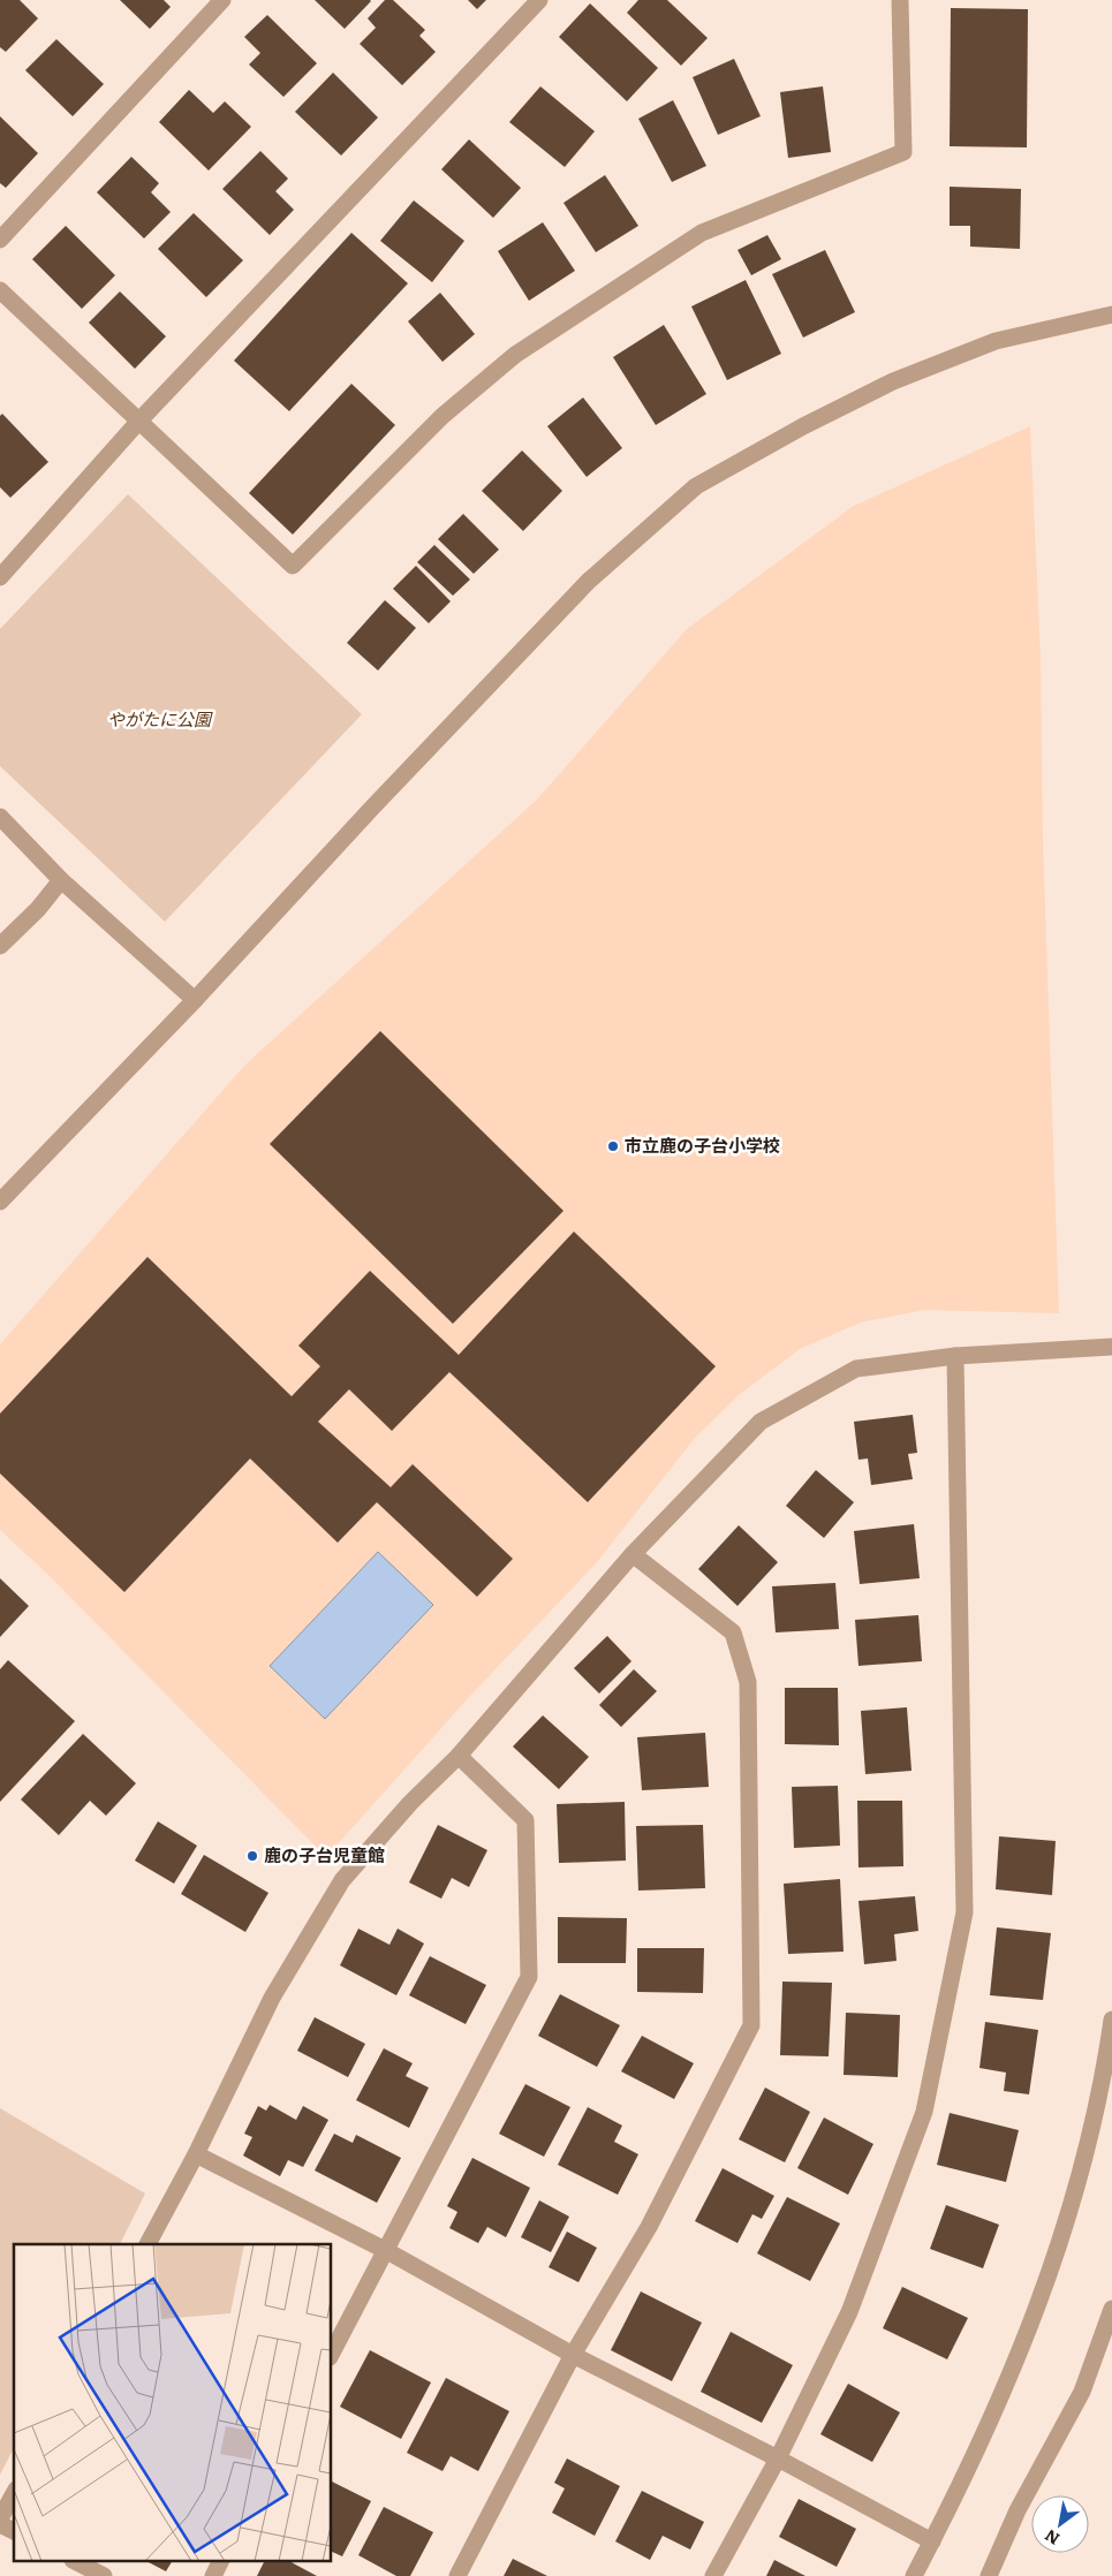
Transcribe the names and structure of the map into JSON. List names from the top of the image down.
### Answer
{
  "parks": ["やがたに公園"],
  "places": ["市立鹿の子台小学校", "鹿の子台児童館"],
  "north": "bottom left"
}
